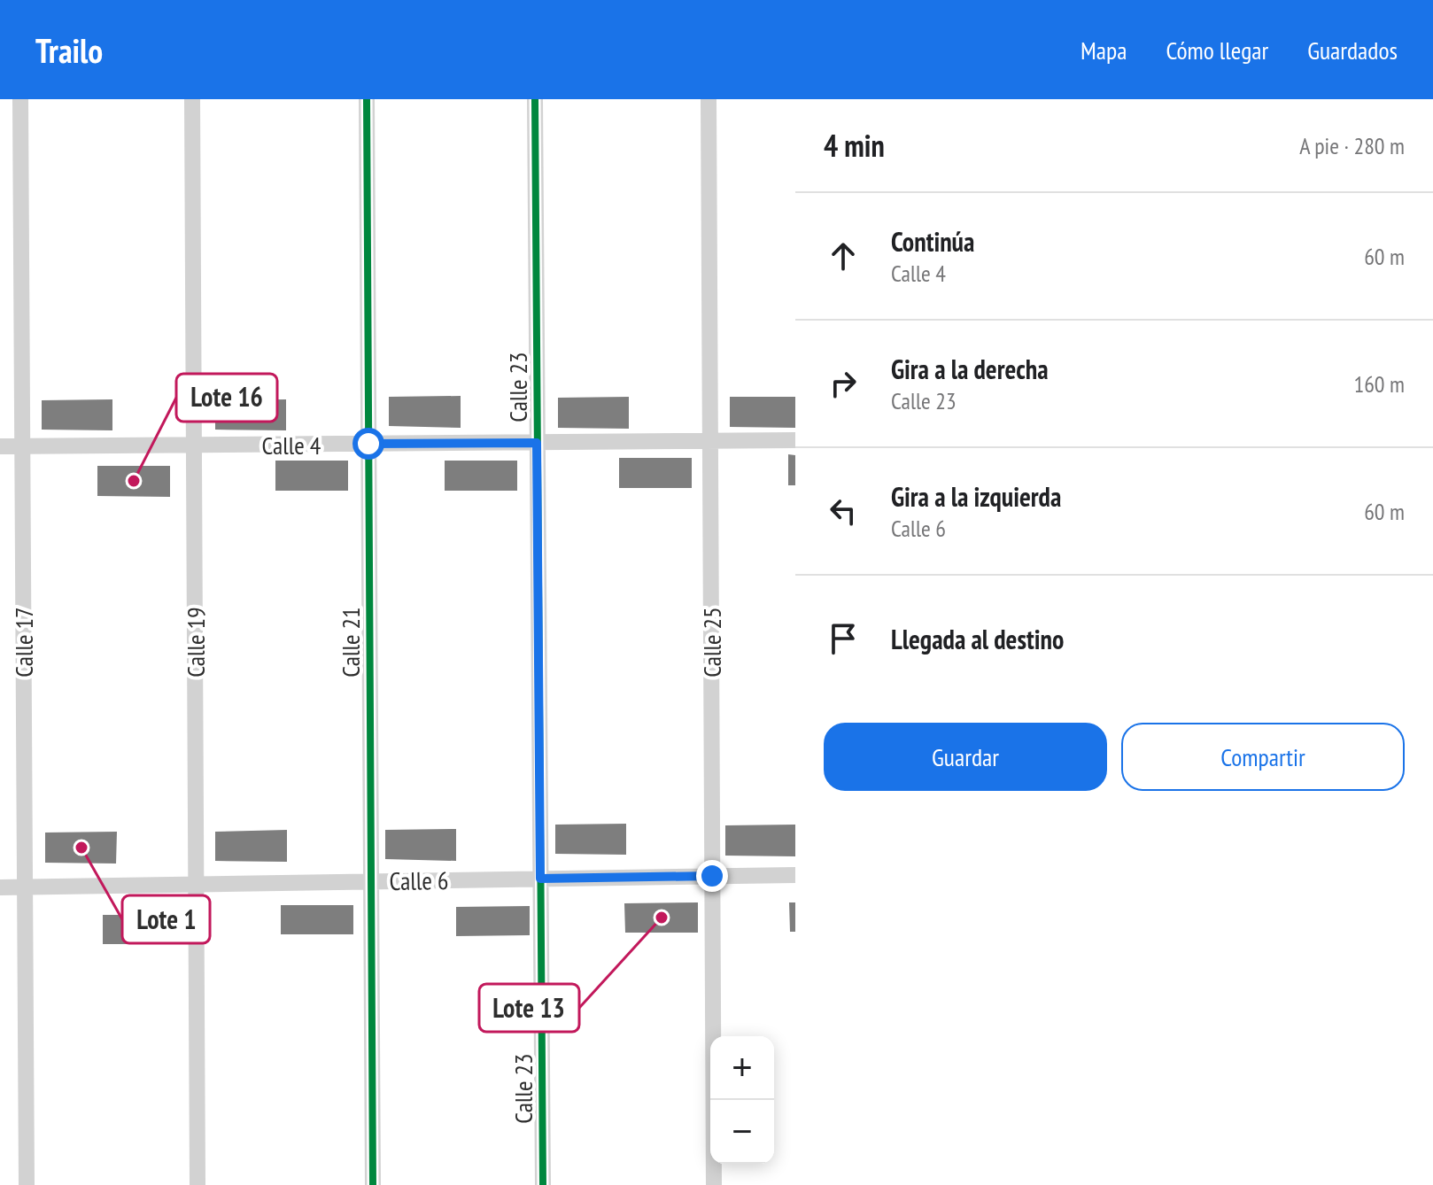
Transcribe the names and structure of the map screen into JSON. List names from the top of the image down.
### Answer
{
  "streets": {
    "street": [
      "Calle 23",
      "Calle 4",
      "Calle 17",
      "Calle 19",
      "Calle 21",
      "Calle 25",
      "Calle 6"
    ]
  },
  "crossings": [
    ["Calle 23", "Calle 4"],
    ["Calle 23", "Calle 6"],
    ["Calle 4", "Calle 17"],
    ["Calle 4", "Calle 19"],
    ["Calle 4", "Calle 21"],
    ["Calle 4", "Calle 25"],
    ["Calle 17", "Calle 6"],
    ["Calle 19", "Calle 6"],
    ["Calle 21", "Calle 6"],
    ["Calle 25", "Calle 6"]
  ],
  "places": ["Lote 16", "Lote 1", "Lote 13"],
  "page": {
    "header": "Trailo",
    "nav": ["Mapa", "Cómo llegar", "Guardados"],
    "heading": ["4 min", "A pie · 280 m"],
    "list": [
      ["Continúa", "Calle 4", "60 m"],
      ["Gira a la derecha", "Calle 23", "160 m"],
      ["Gira a la izquierda", "Calle 6", "60 m"],
      "Llegada al destino"
    ],
    "buttons": ["Guardar", "Compartir"],
    "map_buttons": ["+", "−"]
  }
}
